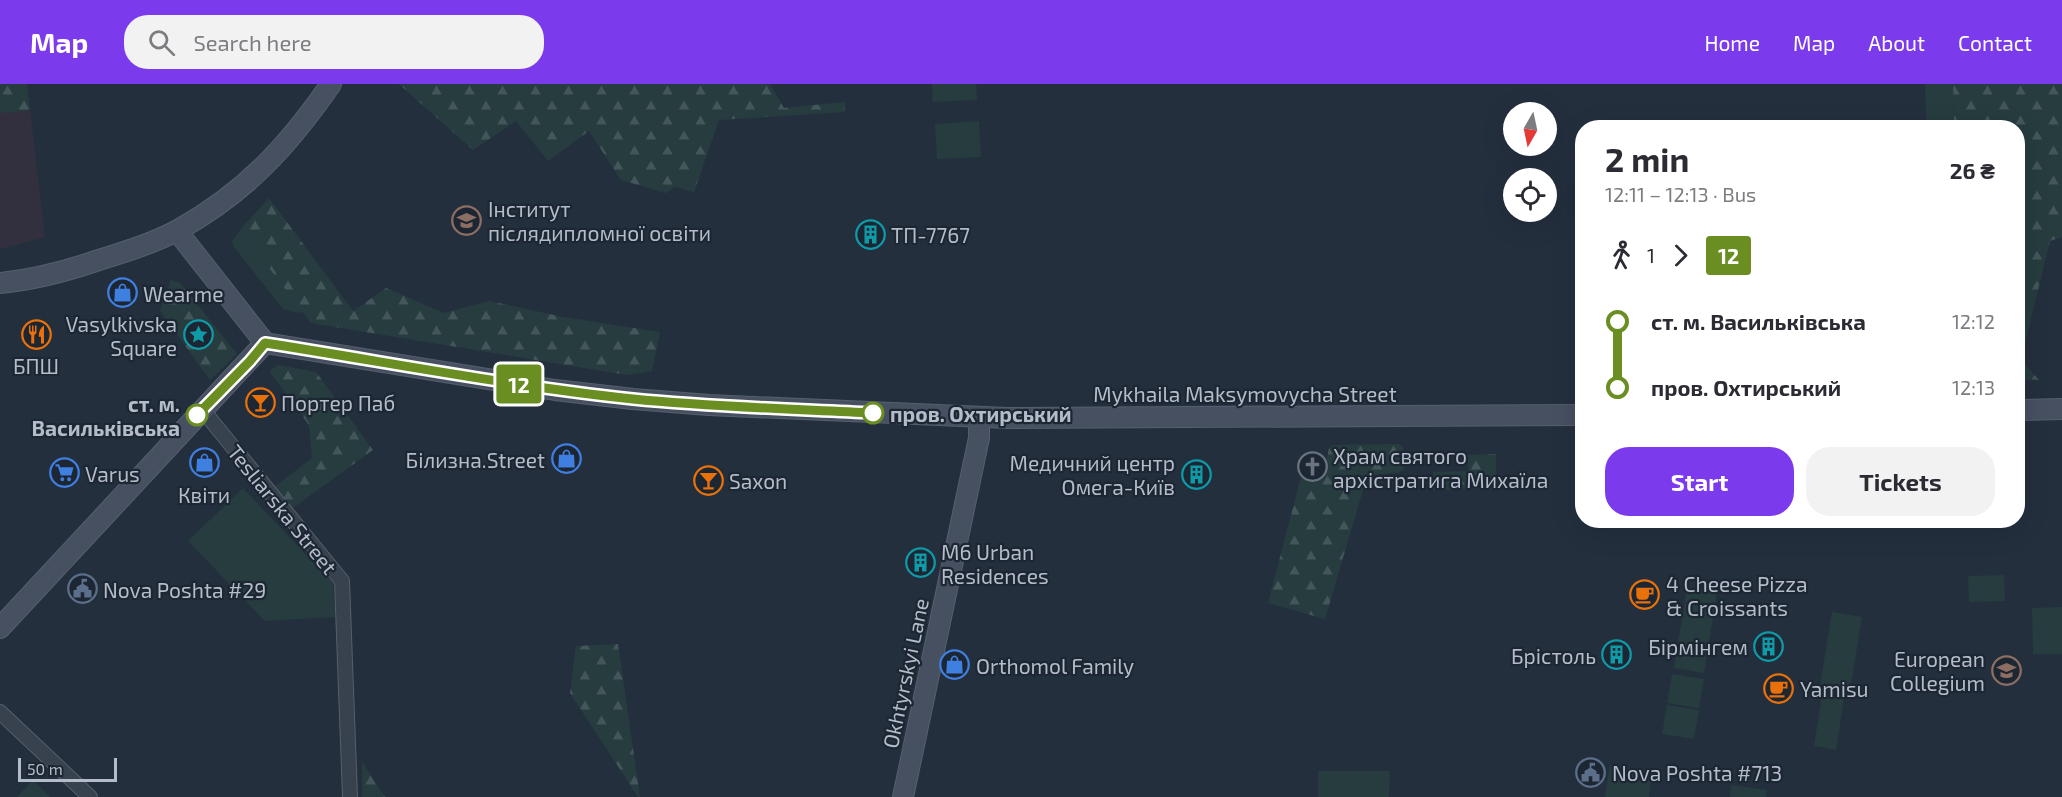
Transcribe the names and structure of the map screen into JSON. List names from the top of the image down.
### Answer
{
  "streets": {
    "main road": ["Mykhaila Maksymovycha Street", "Okhtyrskyi Lane"],
    "street": ["Tesliarska Street"]
  },
  "crossings": [
    ["Mykhaila Maksymovycha Street", "Okhtyrskyi Lane"]
  ],
  "places": {
    "school or university": ["Інститут післядипломної освіти", "European Collegium"],
    "building": [
      "ТП-7767",
      "Медичний центр Омега-Київ",
      "M6 Urban Residences",
      "Бірмінгем",
      "Брістоль"
    ],
    "shop": [
      "Wearme",
      "Білизна.Street",
      "Квіти",
      "Orthomol Family"
    ],
    "restaurant": ["БПШ"],
    "place": ["Vasylkivska Square"],
    "bar": ["Портер Паб", "Saxon"],
    "other": ["пров. Охтирський", "ст. м. Васильківська"],
    "church": ["Храм святого архістратига Михаїла"],
    "supermarket": ["Varus"],
    "public building": ["Nova Poshta #29", "Nova Poshta #713"],
    "cafe": ["4 Cheese Pizza & Croissants", "Yamisu"]
  },
  "lines": ["bus line 12"],
  "scale_bar": "50 m",
  "north": "bottom",
  "page": {
    "header": "Map",
    "search": "Search here",
    "nav": [
      "Home",
      "Map",
      "About",
      "Contact"
    ],
    "on_map": "12",
    "heading": ["2 min", "12:11 – 12:13 · Bus", "26 ₴"],
    "legs": ["1", "12"],
    "list": [
      {
        "name": "ст. м. Васильківська",
        "value": "12:12"
      },
      {
        "name": "пров. Охтирський",
        "value": "12:13"
      }
    ],
    "buttons": ["Start", "Tickets"],
    "scale": "50 m"
  }
}
